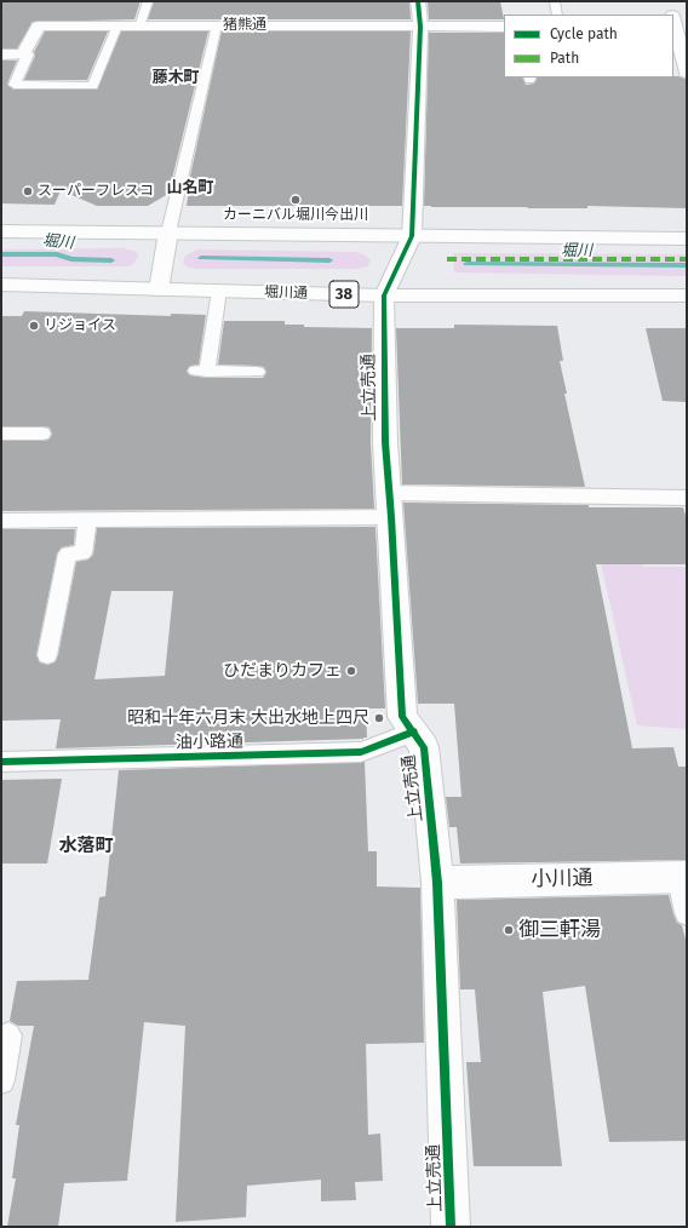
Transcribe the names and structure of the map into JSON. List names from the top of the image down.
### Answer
{
  "streets": {
    "street": [
      "猪熊通",
      "堀川通",
      "38",
      "上立売通",
      "小川通"
    ],
    "lane": ["油小路通"]
  },
  "crossings": [
    ["堀川通", "上立売通"],
    ["上立売通", "油小路通"],
    ["上立売通", "小川通"]
  ],
  "districts": ["藤木町", "山名町", "水落町"],
  "water": ["堀川"],
  "places": [
    "スーパーフレスコ",
    "カーニバル堀川今出川",
    "リジョイス",
    "ひだまりカフェ",
    "昭和十年六月末 大出水地上四尺",
    "御三軒湯"
  ],
  "legend": ["Cycle path", "Path"]
}
